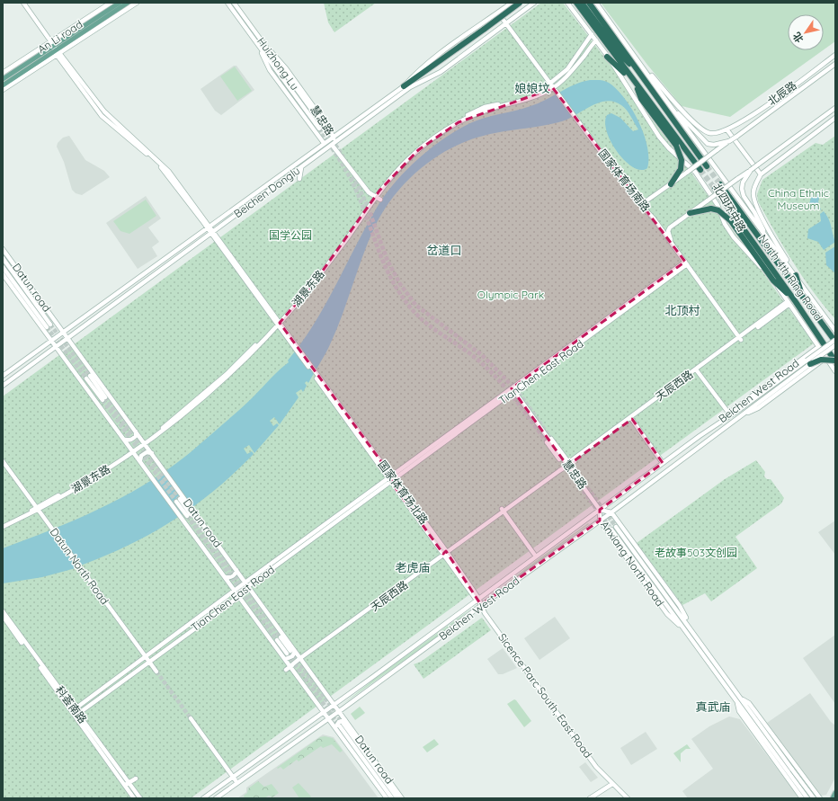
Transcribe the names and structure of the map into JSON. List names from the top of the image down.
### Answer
{
  "streets": {
    "highway": ["North 4th Ring Road"],
    "main road": ["An Li road"],
    "street": [
      "Huizhong Lu",
      "北辰路",
      "慧忠路",
      "国家体育场南路",
      "Beichen Donglu",
      "北四环中路",
      "Datun road",
      "湖景东路",
      "TianChen East Road",
      "天辰西路",
      "Beichen West Road",
      "国家体育场北路",
      "Anxiang North Road",
      "Datun North Road",
      "Sicence Parc South, East Road",
      "科荟南路"
    ]
  },
  "crossings": [
    ["Huizhong Lu", "慧忠路"],
    ["北辰路", "国家体育场南路"],
    ["北辰路", "北四环中路"],
    ["慧忠路", "Beichen Donglu"],
    ["慧忠路", "湖景东路"],
    ["慧忠路", "天辰西路"],
    ["慧忠路", "Beichen West Road"],
    ["慧忠路", "Anxiang North Road"],
    ["国家体育场南路", "Beichen Donglu"],
    ["国家体育场南路", "湖景东路"],
    ["国家体育场南路", "TianChen East Road"],
    ["国家体育场南路", "天辰西路"],
    ["Beichen Donglu", "Datun road"],
    ["北四环中路", "湖景东路"],
    ["北四环中路", "天辰西路"],
    ["北四环中路", "Beichen West Road"],
    ["Datun road", "湖景东路"],
    ["Datun road", "TianChen East Road"],
    ["Datun road", "天辰西路"],
    ["Datun road", "Beichen West Road"],
    ["湖景东路", "国家体育场北路"],
    ["湖景东路", "Datun North Road"],
    ["TianChen East Road", "国家体育场北路"],
    ["TianChen East Road", "Datun North Road"],
    ["TianChen East Road", "科荟南路"],
    ["天辰西路", "国家体育场北路"],
    ["Beichen West Road", "国家体育场北路"],
    ["Beichen West Road", "Anxiang North Road"],
    ["Beichen West Road", "Sicence Parc South, East Road"],
    ["国家体育场北路", "Sicence Parc South, East Road"]
  ],
  "districts": [
    "娘娘坟",
    "岔道口",
    "北顶村",
    "老虎庙",
    "真武庙"
  ],
  "parks": [
    "China Ethnic Museum",
    "国学公园",
    "Olympic Park",
    "老故事503文创园"
  ],
  "north": "bottom left"
}
